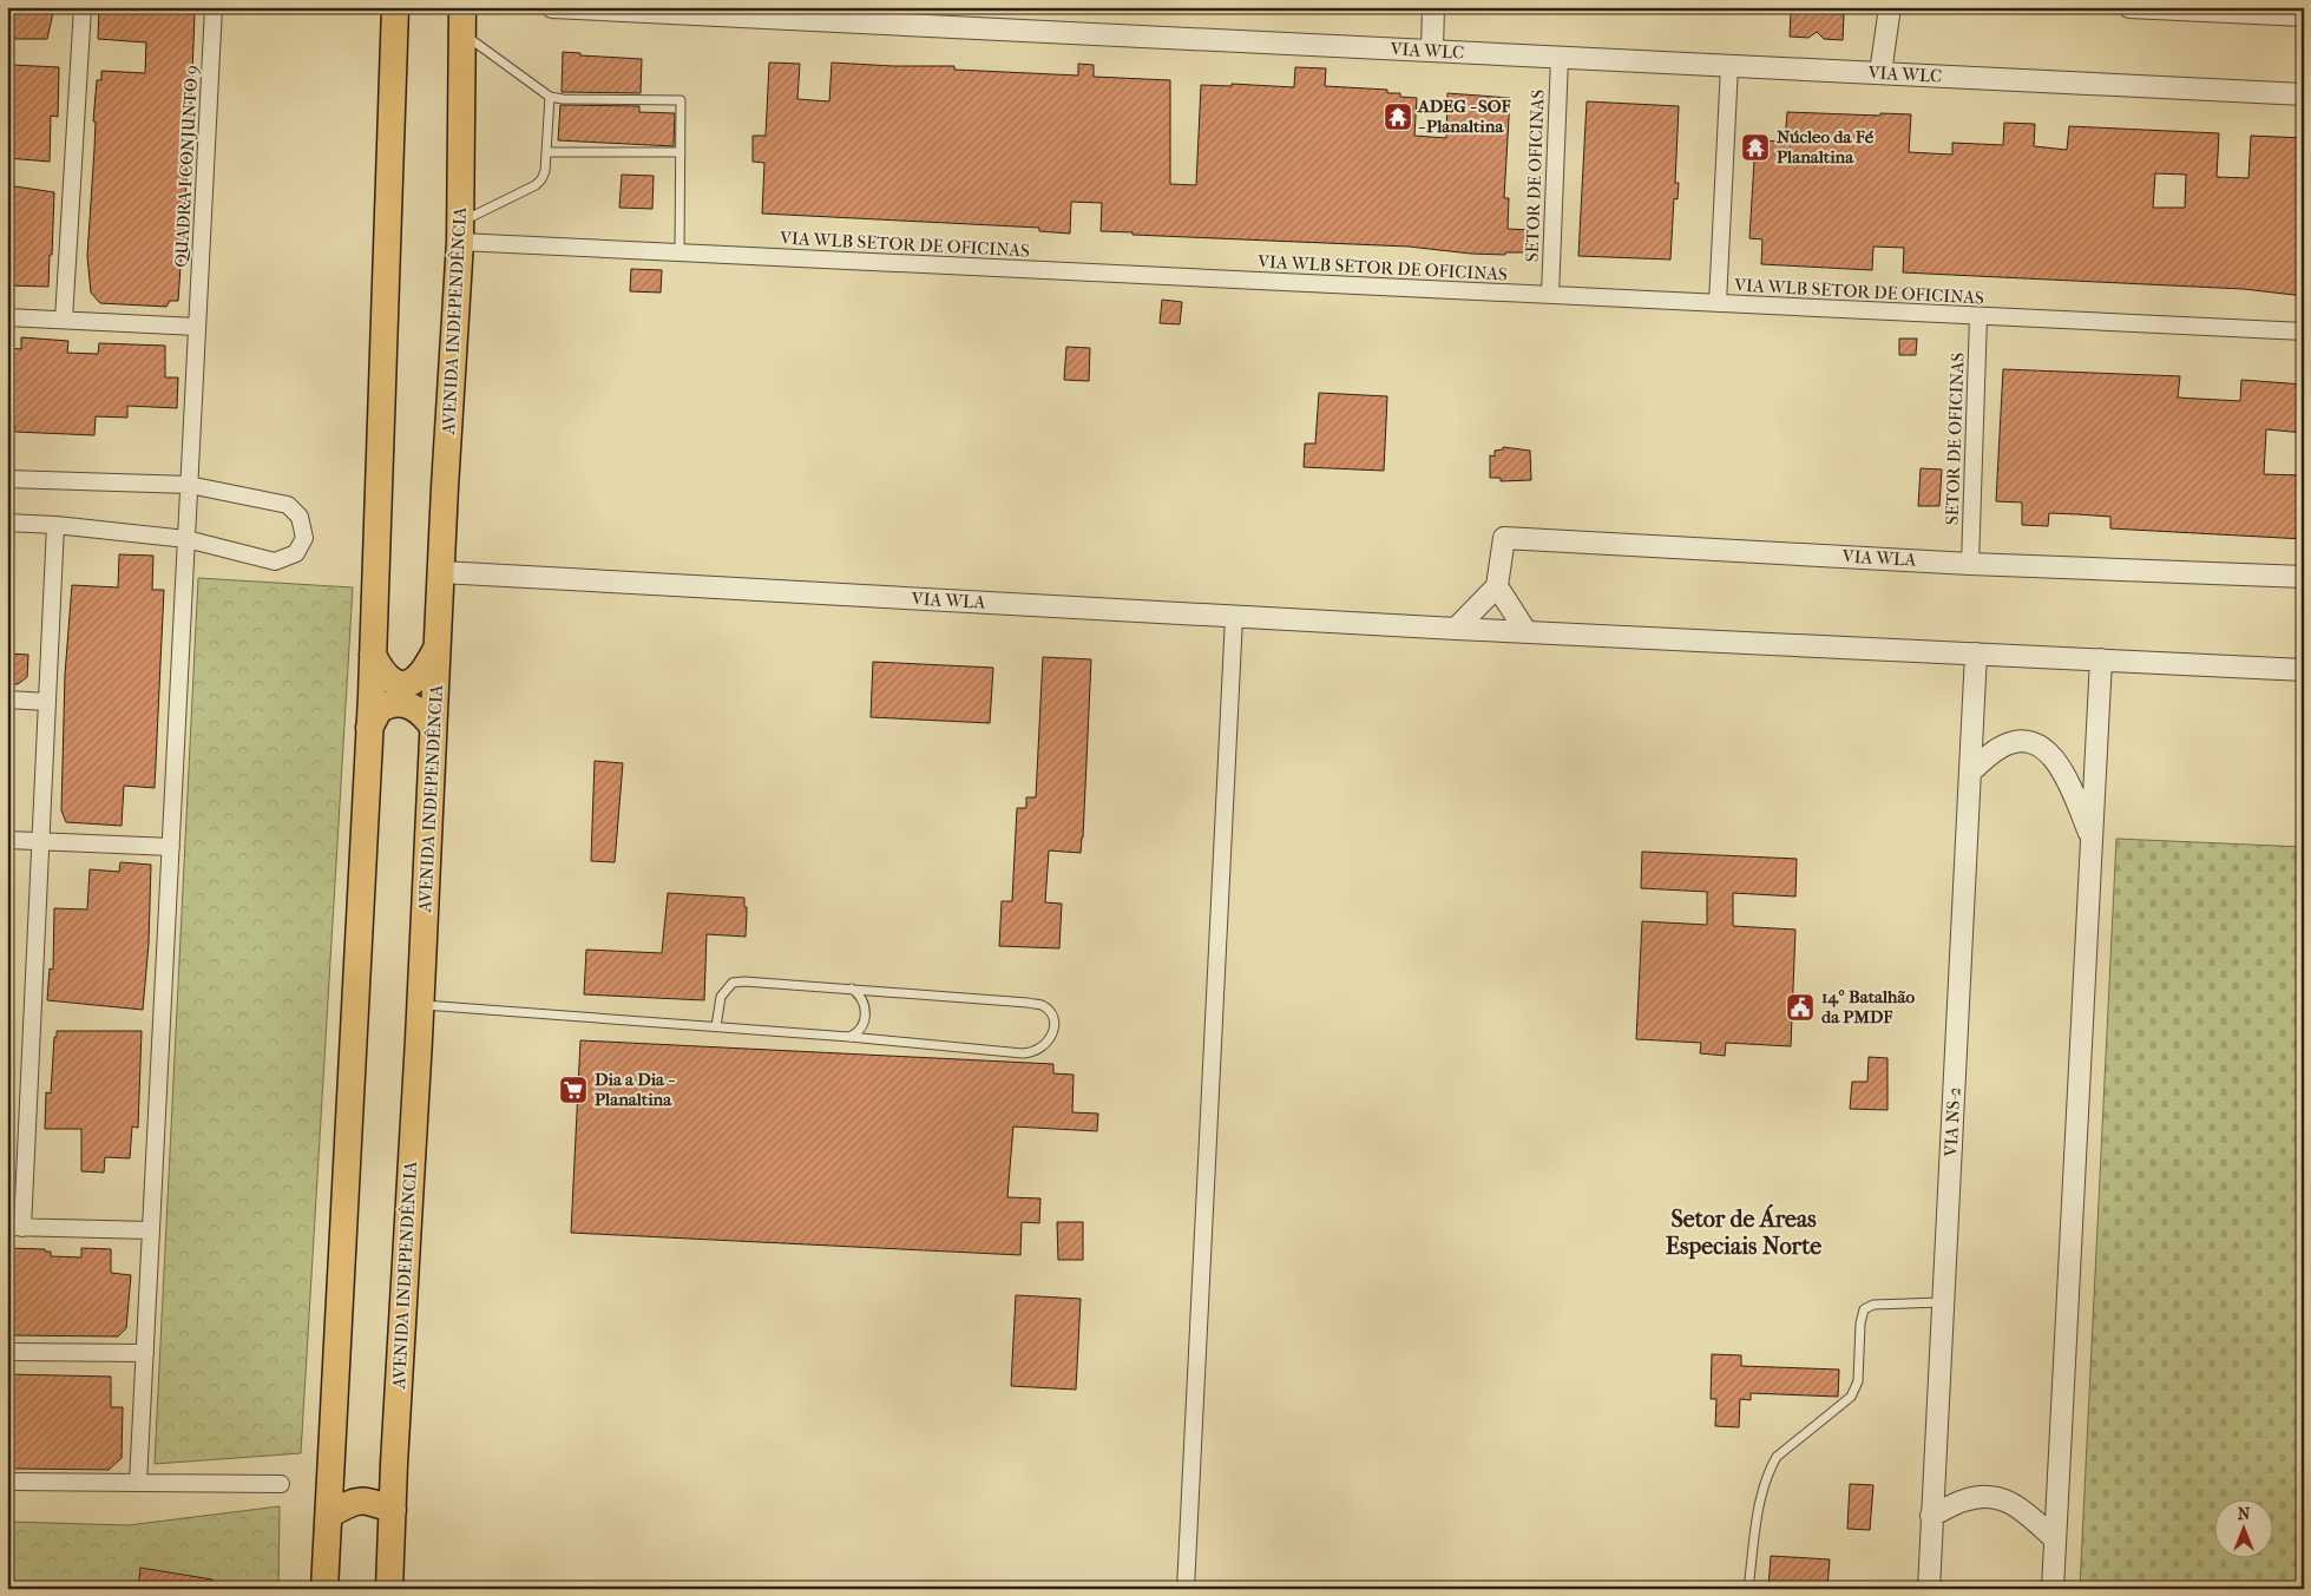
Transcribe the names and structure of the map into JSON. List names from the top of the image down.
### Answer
{
  "streets": {
    "main road": ["AVENIDA INDEPENDÊNCIA"],
    "street": [
      "VIA WLC",
      "QUADRA I CONJUNTO 9",
      "SETOR DE OFICINAS",
      "VIA WLB SETOR DE OFICINAS",
      "VIA WLA",
      "VIA NS-2"
    ]
  },
  "crossings": [
    ["VIA WLC", "SETOR DE OFICINAS"],
    ["SETOR DE OFICINAS", "VIA WLB SETOR DE OFICINAS"],
    ["SETOR DE OFICINAS", "VIA WLA"],
    ["VIA WLB SETOR DE OFICINAS", "AVENIDA INDEPENDÊNCIA"],
    ["AVENIDA INDEPENDÊNCIA", "VIA WLA"],
    ["VIA WLA", "VIA NS-2"]
  ],
  "districts": ["Setor de Áreas Especiais Norte"],
  "places": {
    "temple": ["ADEG - SOF - Planaltina", "Núcleo da Fé Planaltina"],
    "public building": ["14º Batalhão da PMDF"],
    "supermarket": ["Dia a Dia - Planaltina"]
  },
  "north": "top"
}
